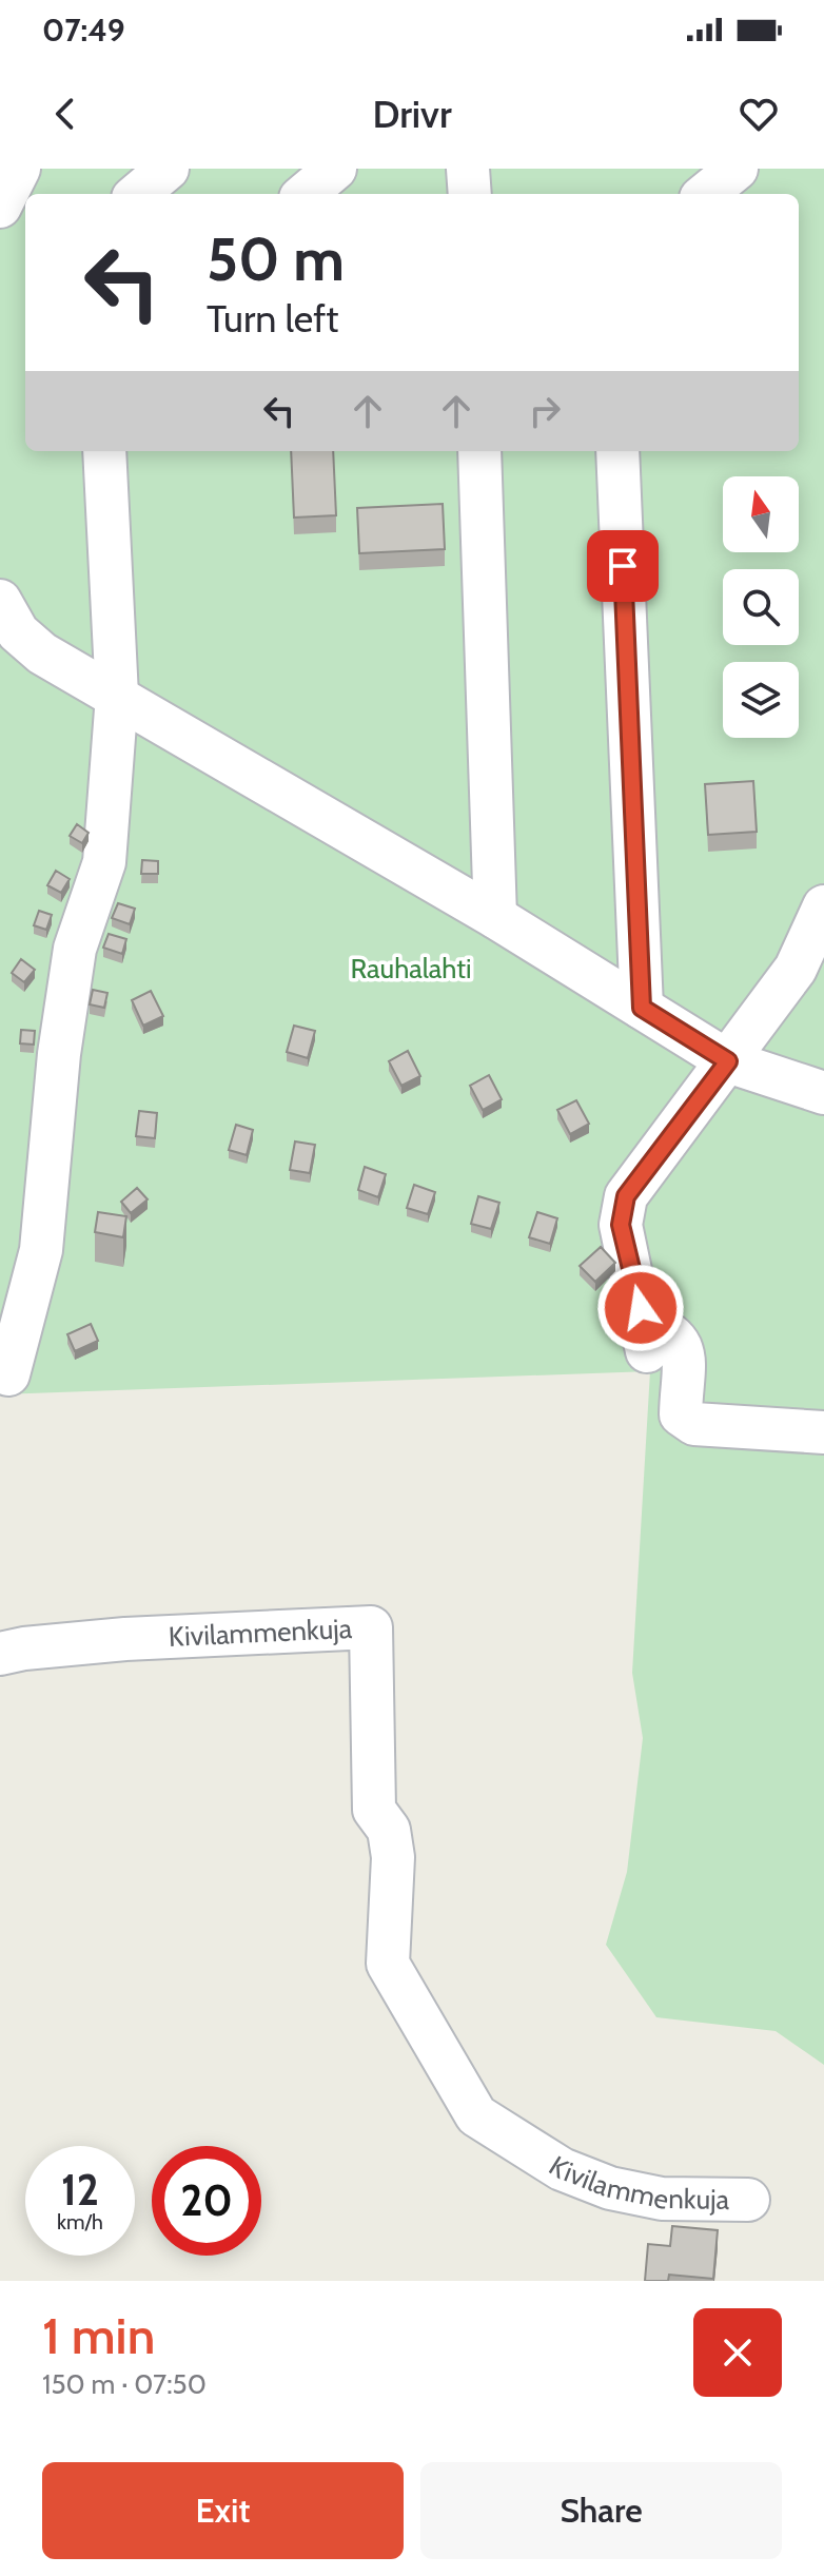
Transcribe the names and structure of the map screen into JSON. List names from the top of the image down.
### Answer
{
  "streets": {
    "street": ["Kivilammenkuja"]
  },
  "parks": ["Rauhalahti"],
  "north": "top",
  "page": {
    "status": "07:49",
    "header": "Drivr",
    "turn": ["50 m", "Turn left"],
    "speed": "12 km/h",
    "limit": "20",
    "heading": ["1 min", "150 m · 07:50"],
    "buttons": ["Exit", "Share"]
  }
}
